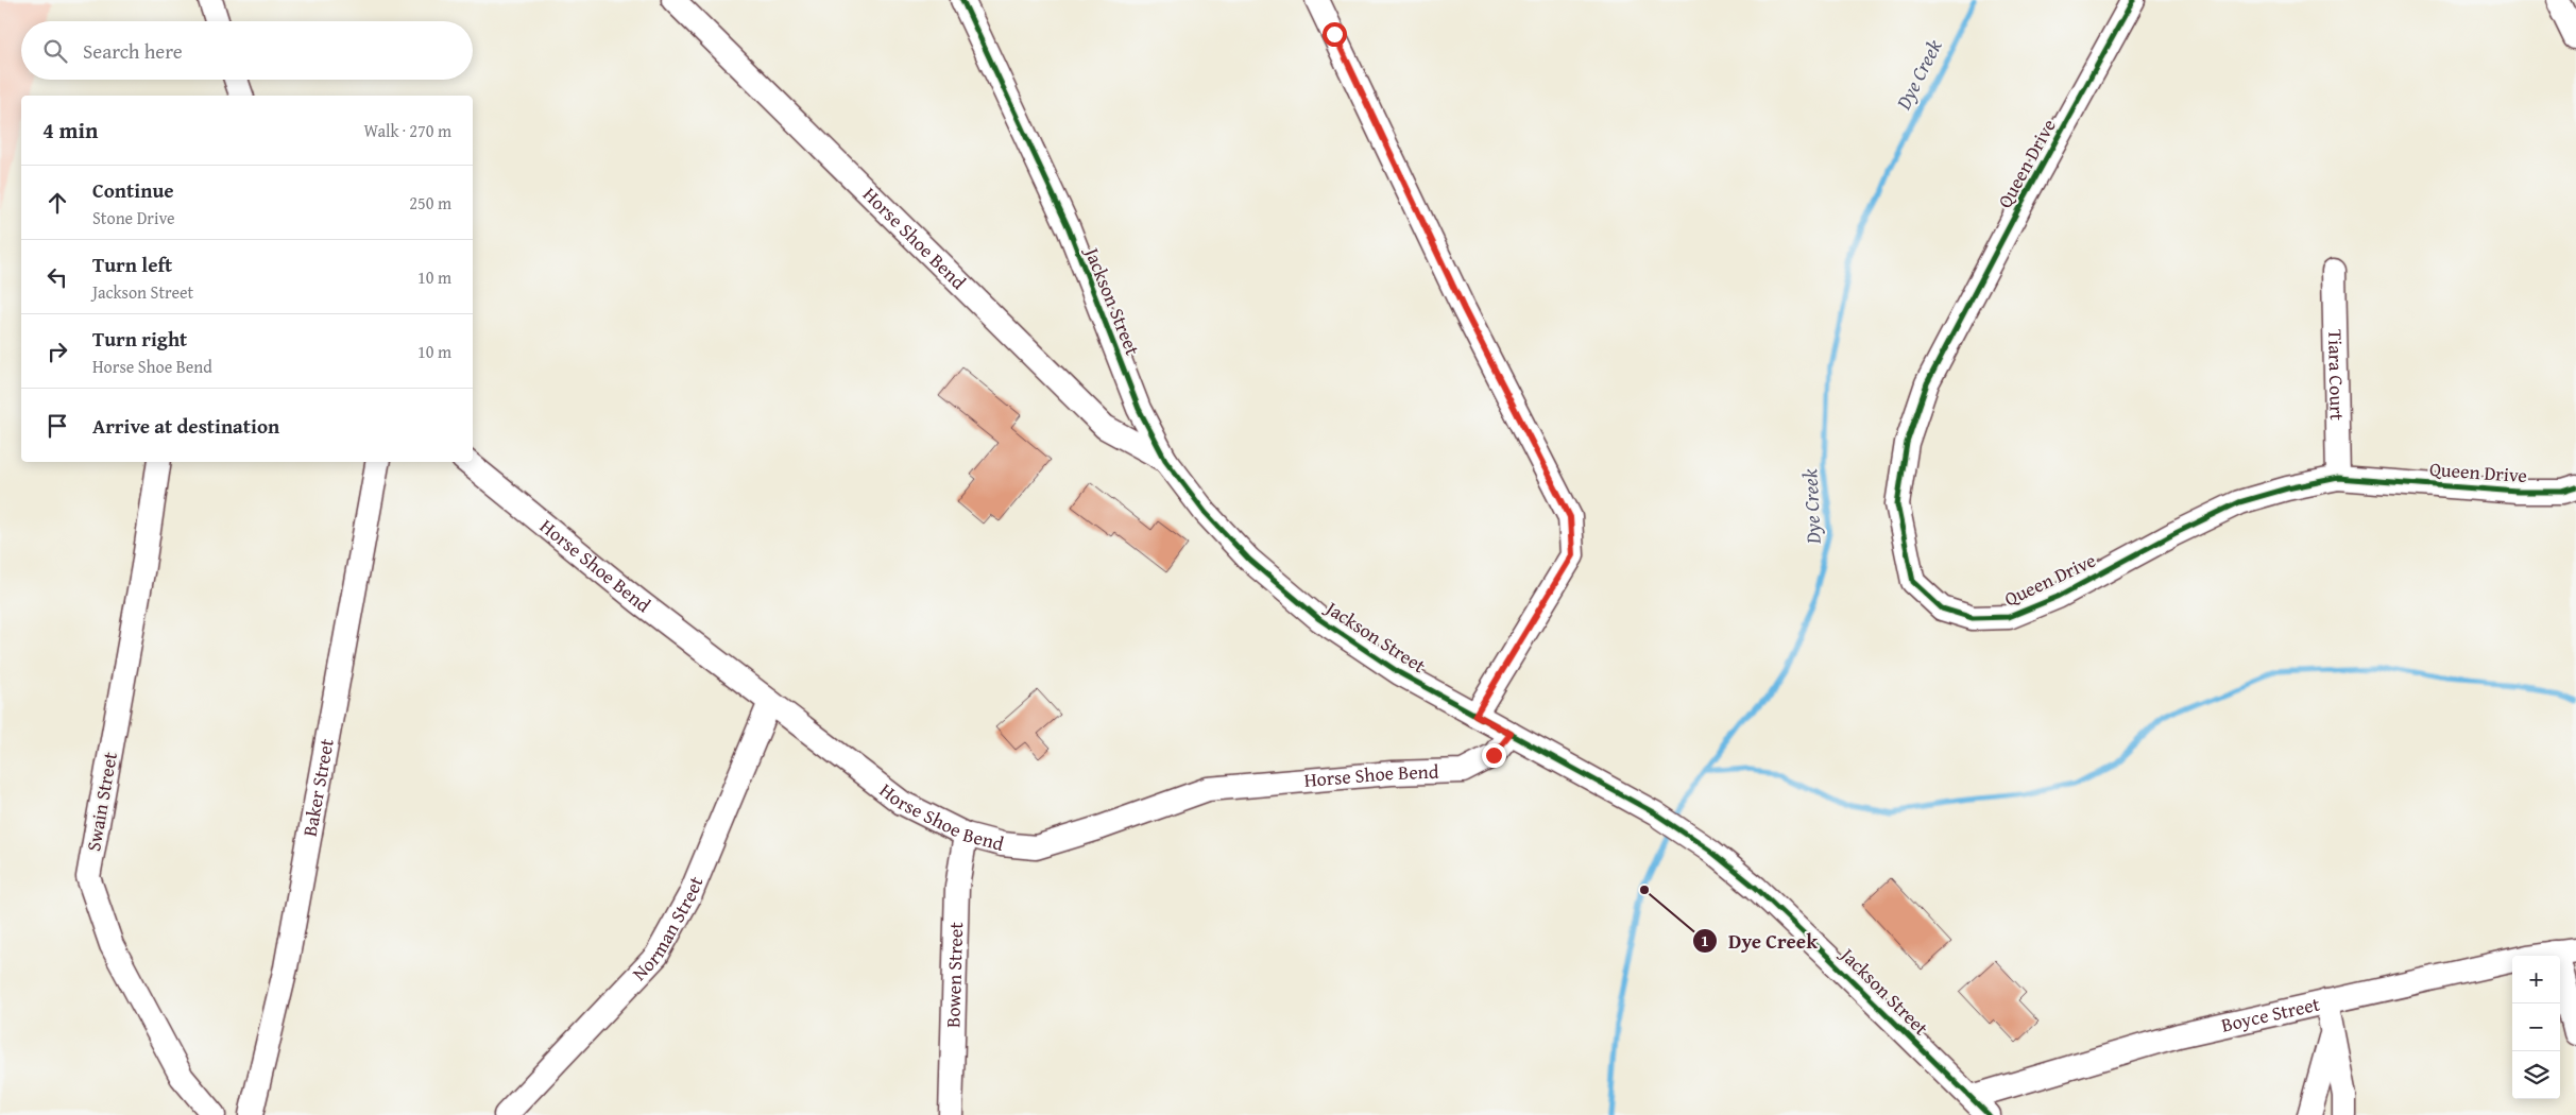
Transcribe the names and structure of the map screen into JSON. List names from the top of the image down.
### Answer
{
  "streets": {
    "street": [
      "Queen Drive",
      "Horse Shoe Bend",
      "Jackson Street",
      "Tiara Court",
      "Baker Street",
      "Swain Street",
      "Norman Street",
      "Bowen Street",
      "Boyce Street"
    ]
  },
  "crossings": [
    ["Queen Drive", "Tiara Court"],
    ["Horse Shoe Bend", "Jackson Street"],
    ["Horse Shoe Bend", "Norman Street"],
    ["Horse Shoe Bend", "Bowen Street"],
    ["Jackson Street", "Boyce Street"]
  ],
  "water": ["Dye Creek"],
  "places": ["Dye Creek"],
  "page": {
    "search": "Search here",
    "heading": ["4 min", "Walk · 270 m"],
    "list": [
      ["Continue", "Stone Drive", "250 m"],
      ["Turn left", "Jackson Street", "10 m"],
      ["Turn right", "Horse Shoe Bend", "10 m"],
      "Arrive at destination"
    ],
    "map_buttons": ["+", "−"]
  }
}
